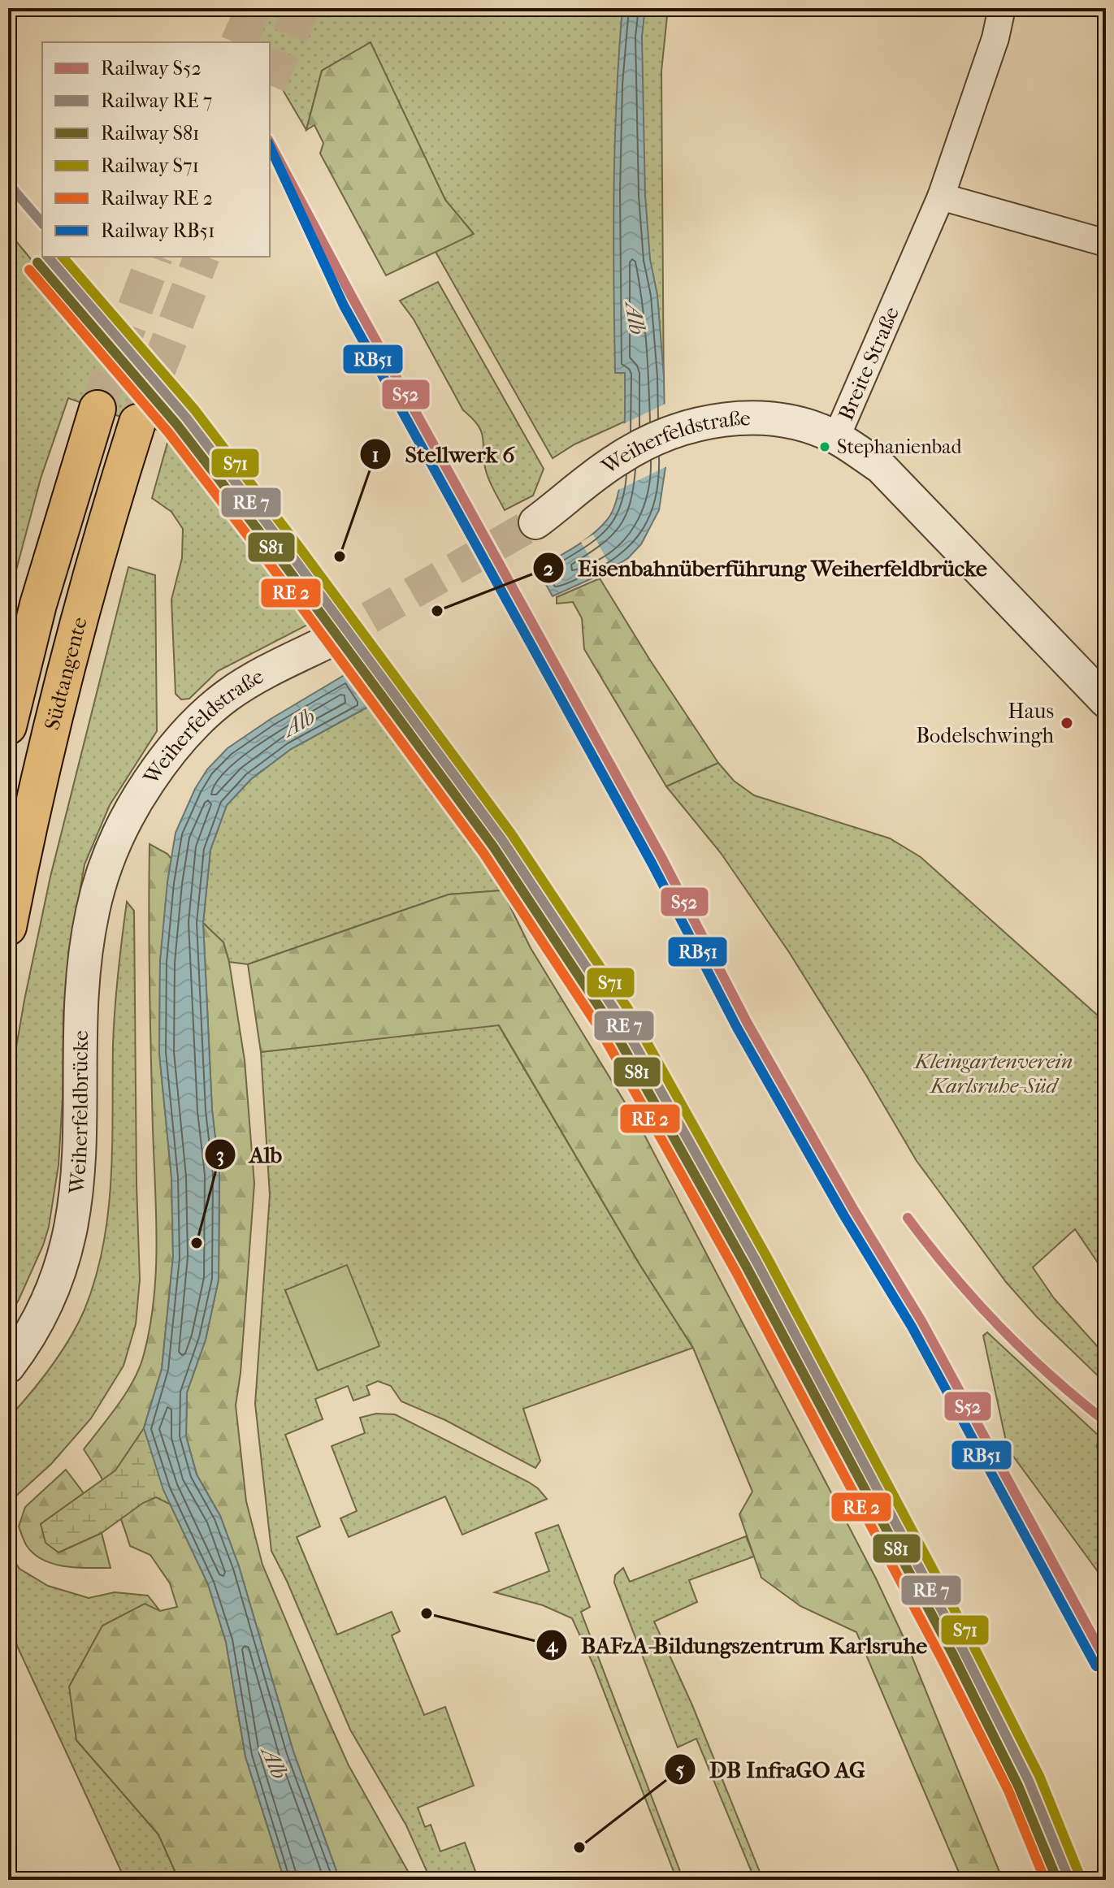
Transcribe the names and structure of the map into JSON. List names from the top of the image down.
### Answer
{
  "streets": {
    "highway": ["Südtangente"],
    "street": ["Breite Straße", "Weiherfeldstraße", "Weiherfeldbrücke"]
  },
  "crossings": [
    ["Breite Straße", "Weiherfeldstraße"],
    ["Weiherfeldstraße", "Weiherfeldbrücke"]
  ],
  "water": ["Alb"],
  "parks": ["Kleingartenverein Karlsruhe-Süd"],
  "places": [
    "Stephanienbad",
    "Stellwerk 6",
    "Eisenbahnüberführung Weiherfeldbrücke",
    "Haus Bodelschwingh",
    "Alb",
    "BAFzA-Bildungszentrum Karlsruhe",
    "DB InfraGO AG"
  ],
  "lines": [
    "rail line S52",
    "rail line RB51",
    "rail line S71",
    "rail line S81"
  ],
  "legend": [
    "Railway S52",
    "Railway RE 7",
    "Railway S81",
    "Railway S71",
    "Railway RE 2",
    "Railway RB51"
  ]
}
